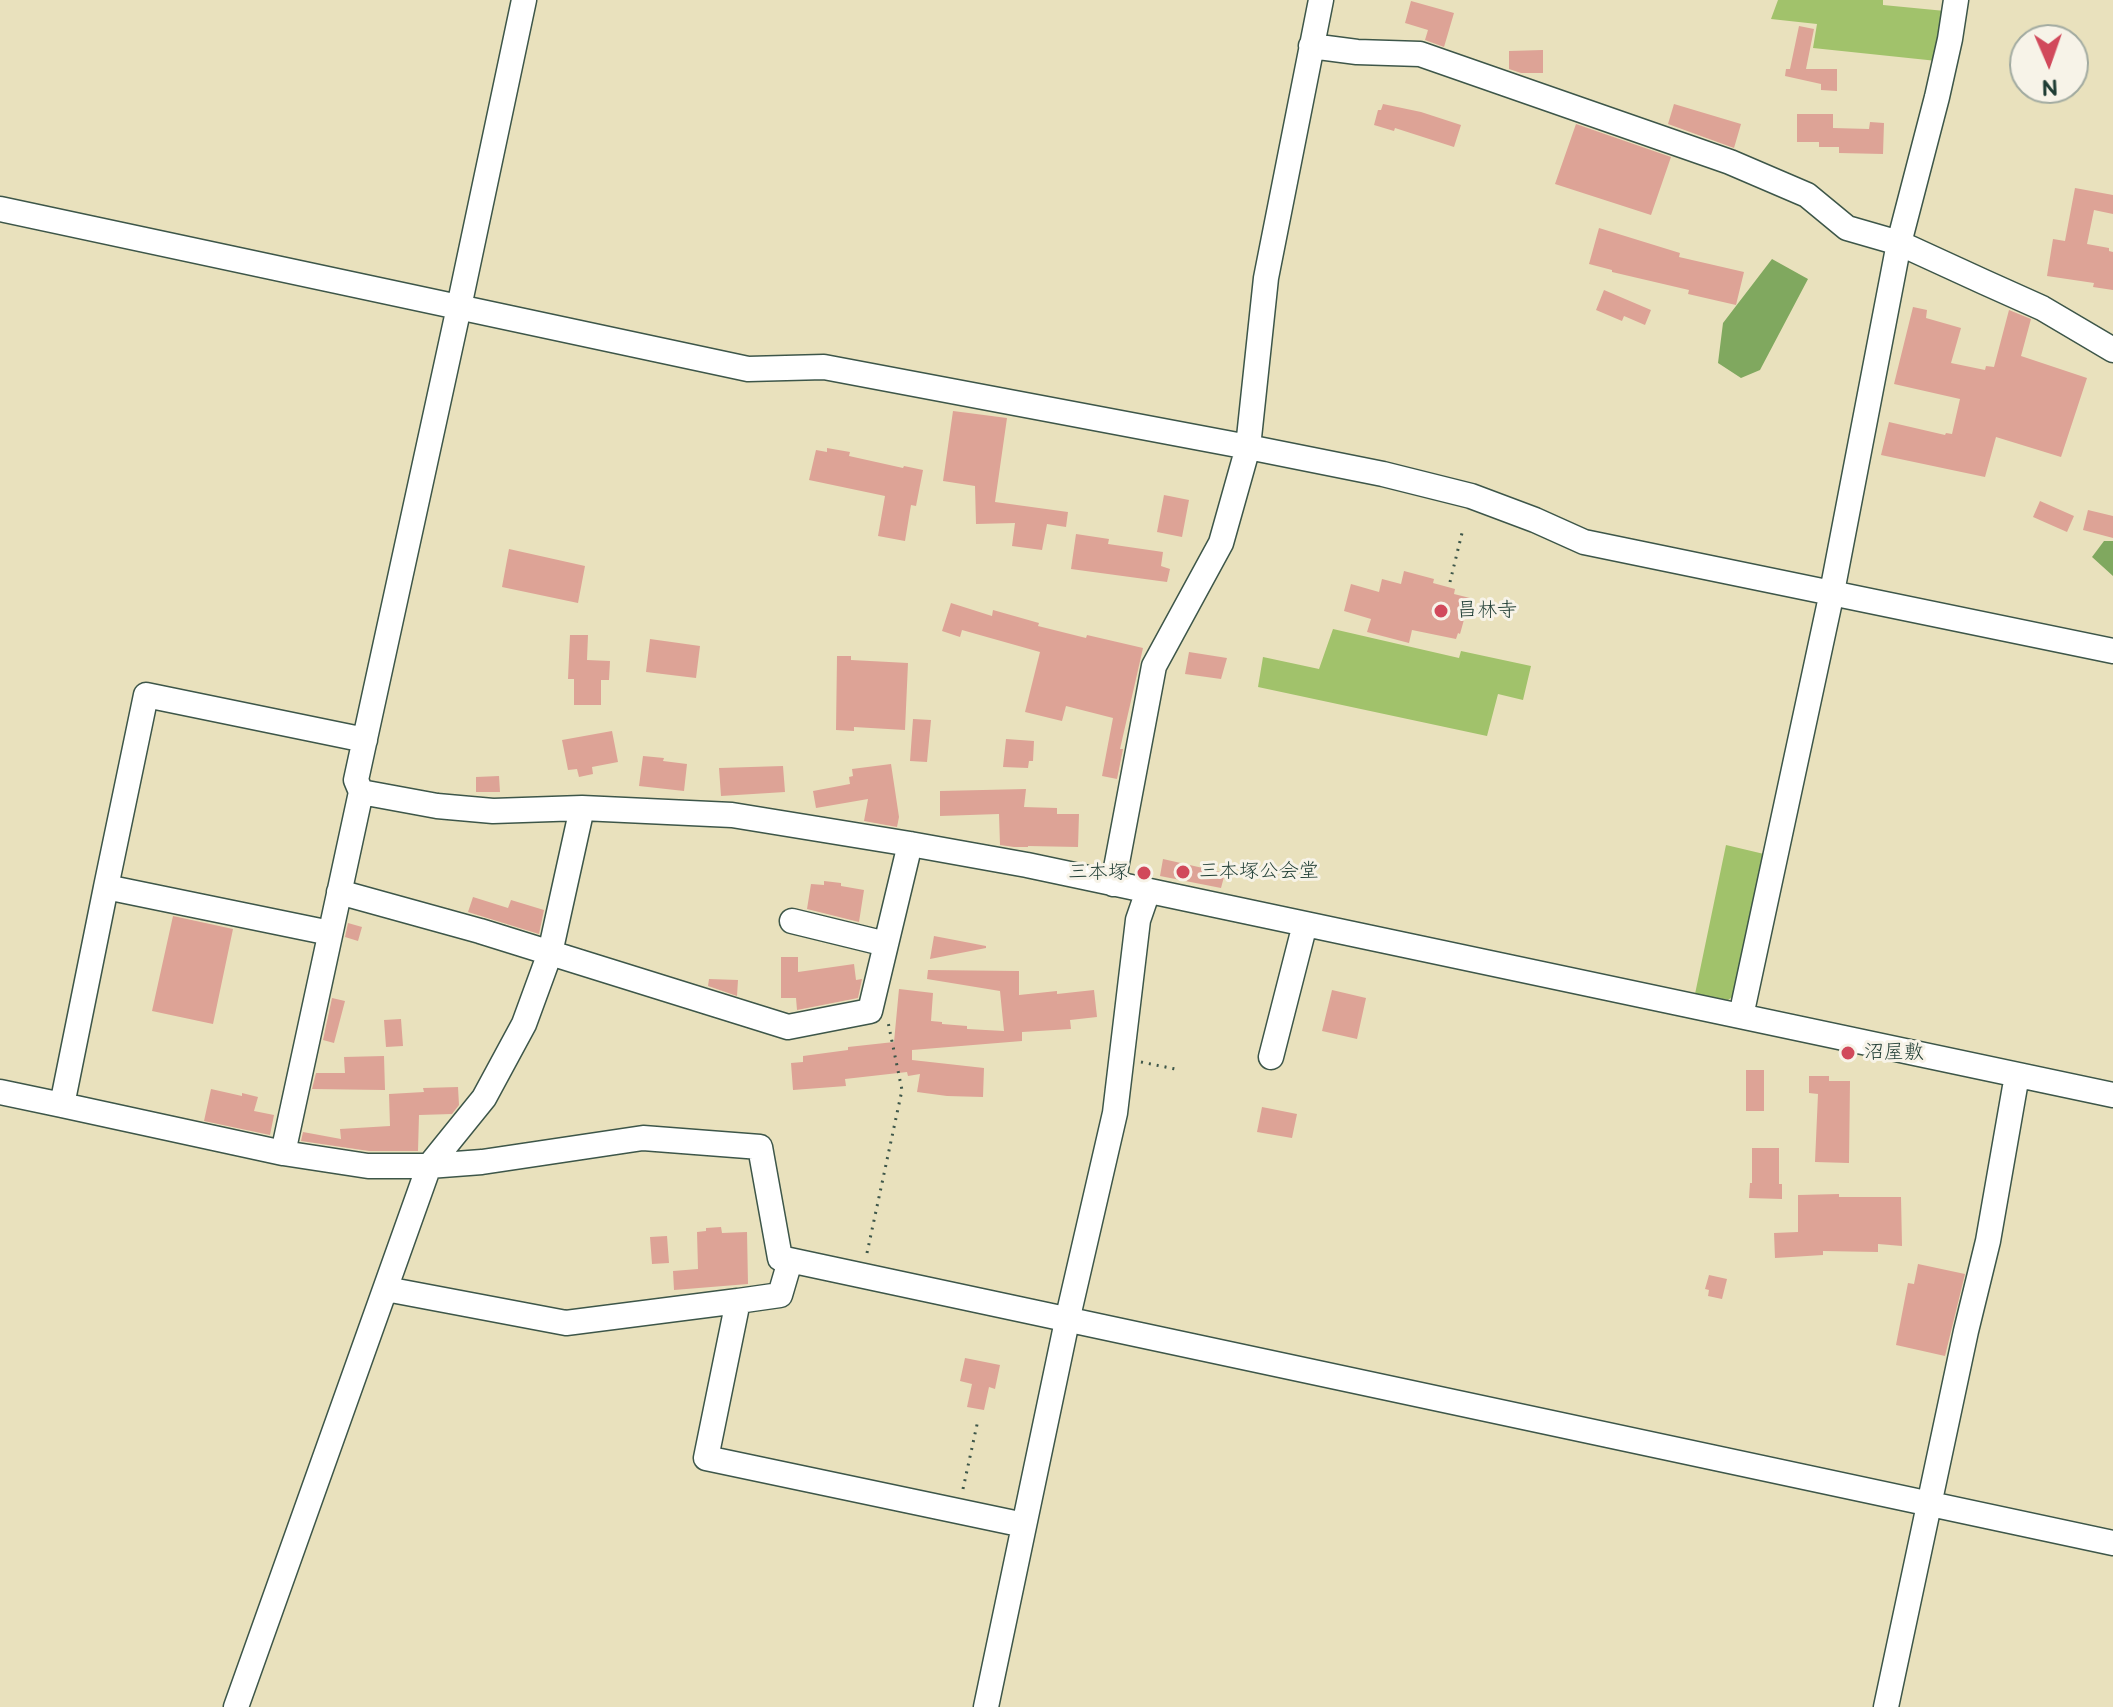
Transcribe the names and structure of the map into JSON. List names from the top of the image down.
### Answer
{
  "places": [
    "昌林寺",
    "三本塚公会堂",
    "三本塚",
    "沼屋敷"
  ],
  "north": "bottom"
}
